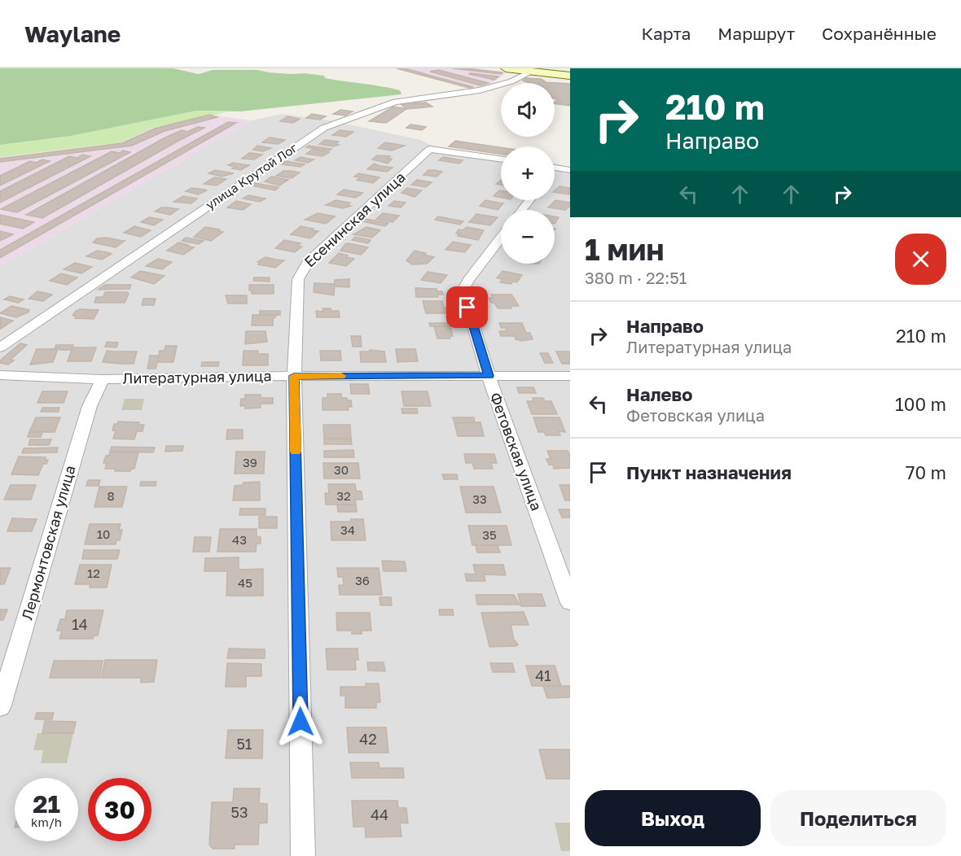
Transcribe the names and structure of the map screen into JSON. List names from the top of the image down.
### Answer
{
  "streets": {
    "street": [
      "улица Крутой Лог",
      "Есенинская улица",
      "Литературная улица",
      "Фетовская улица",
      "Лермонтовская улица"
    ]
  },
  "crossings": [
    ["Есенинская улица", "Литературная улица"],
    ["Литературная улица", "Фетовская улица"],
    ["Литературная улица", "Лермонтовская улица"]
  ],
  "house_numbers": [
    "39",
    "30",
    "8",
    "32",
    "33",
    "34",
    "10",
    "35",
    "43",
    "12",
    "36",
    "45",
    "14",
    "41",
    "42",
    "51",
    "53",
    "44"
  ],
  "page": {
    "header": "Waylane",
    "nav": ["Карта", "Маршрут", "Сохранённые"],
    "turn": ["210 m", "Направо"],
    "map_buttons": ["+", "−"],
    "heading": ["1 мин", "380 m · 22:51"],
    "list": [
      {
        "name": "Направо",
        "note": "Литературная улица",
        "value": "210 m"
      },
      {
        "name": "Налево",
        "note": "Фетовская улица",
        "value": "100 m"
      },
      {
        "name": "Пункт назначения",
        "value": "70 m"
      }
    ],
    "speed": "21 km/h",
    "limit": "30",
    "buttons": ["Выход", "Поделиться"]
  }
}
